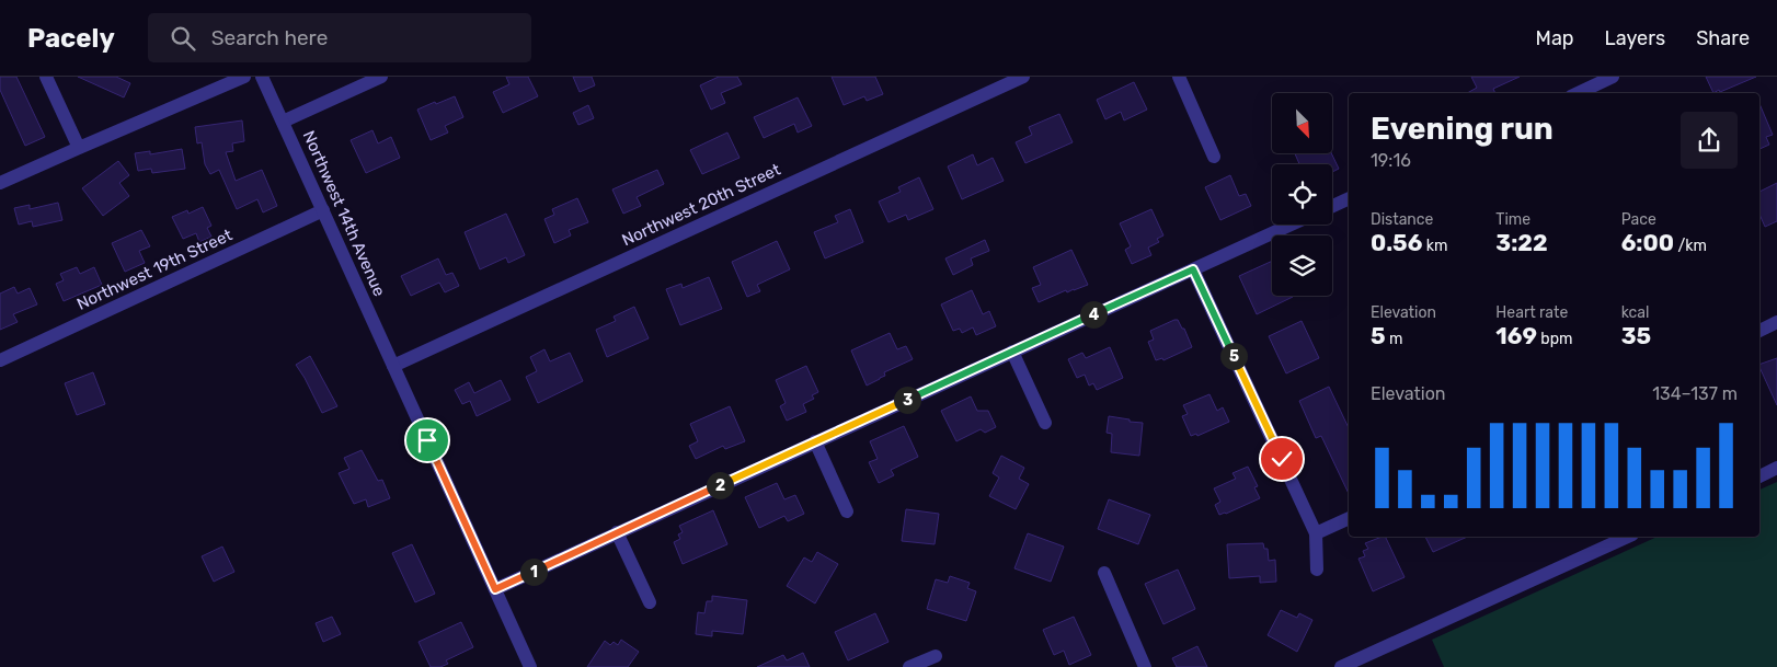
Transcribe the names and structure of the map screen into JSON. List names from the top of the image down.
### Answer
{
  "streets": {
    "street": ["Northwest 20th Street", "Northwest 14th Avenue", "Northwest 19th Street"]
  },
  "crossings": [
    ["Northwest 20th Street", "Northwest 14th Avenue"],
    ["Northwest 14th Avenue", "Northwest 19th Street"]
  ],
  "north": "bottom right",
  "page": {
    "header": "Pacely",
    "search": "Search here",
    "nav": ["Map", "Layers", "Share"],
    "heading": ["Evening run", "19:16"],
    "stats": [
      ["Distance", "0.56 km"],
      ["Time", "3:22"],
      ["Pace", "6:00 /km"],
      ["Elevation", "5 m"],
      ["Heart rate", "169 bpm"],
      ["kcal", "35"]
    ],
    "pins": [
      "4",
      "5",
      "3",
      "2",
      "1"
    ],
    "chart": ["Elevation", "134–137 m"]
  }
}
